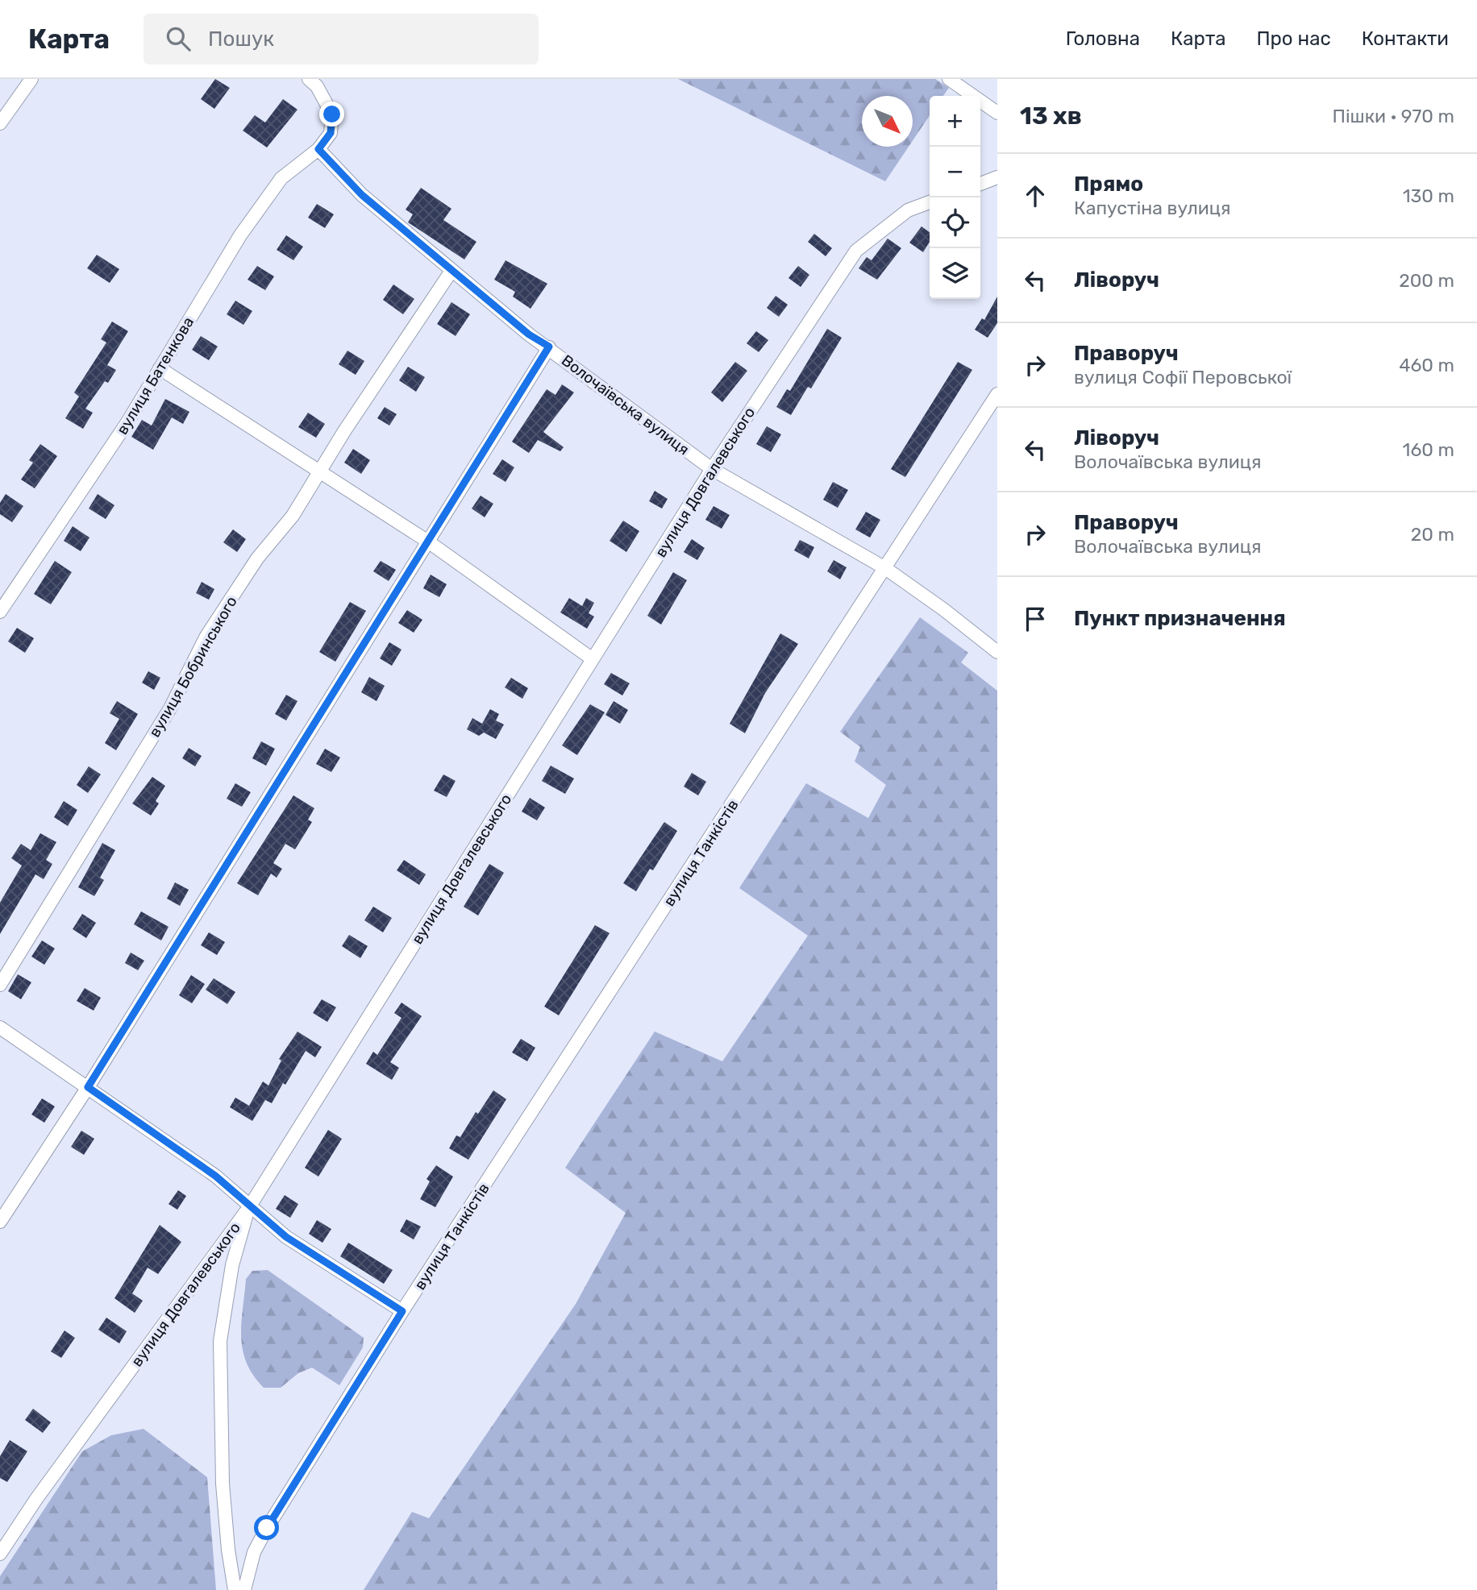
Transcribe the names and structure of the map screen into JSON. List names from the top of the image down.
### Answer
{
  "streets": {
    "street": [
      "вулиця Батенкова",
      "Волочаївська вулиця",
      "вулиця Довгалевського",
      "вулиця Бобринського",
      "вулиця Танкістів"
    ]
  },
  "crossings": [
    ["вулиця Батенкова", "Волочаївська вулиця"],
    ["Волочаївська вулиця", "вулиця Довгалевського"],
    ["Волочаївська вулиця", "вулиця Бобринського"],
    ["Волочаївська вулиця", "вулиця Танкістів"]
  ],
  "north": "bottom right",
  "page": {
    "header": "Карта",
    "search": "Пошук",
    "nav": [
      "Головна",
      "Карта",
      "Про нас",
      "Контакти"
    ],
    "heading": ["13 хв", "Пішки · 970 m"],
    "map_buttons": ["+", "−"],
    "list": [
      ["Прямо", "Капустіна вулиця", "130 m"],
      ["Ліворуч", "200 m"],
      ["Праворуч", "вулиця Софії Перовської", "460 m"],
      ["Ліворуч", "Волочаївська вулиця", "160 m"],
      ["Праворуч", "Волочаївська вулиця", "20 m"],
      "Пункт призначення"
    ]
  }
}
